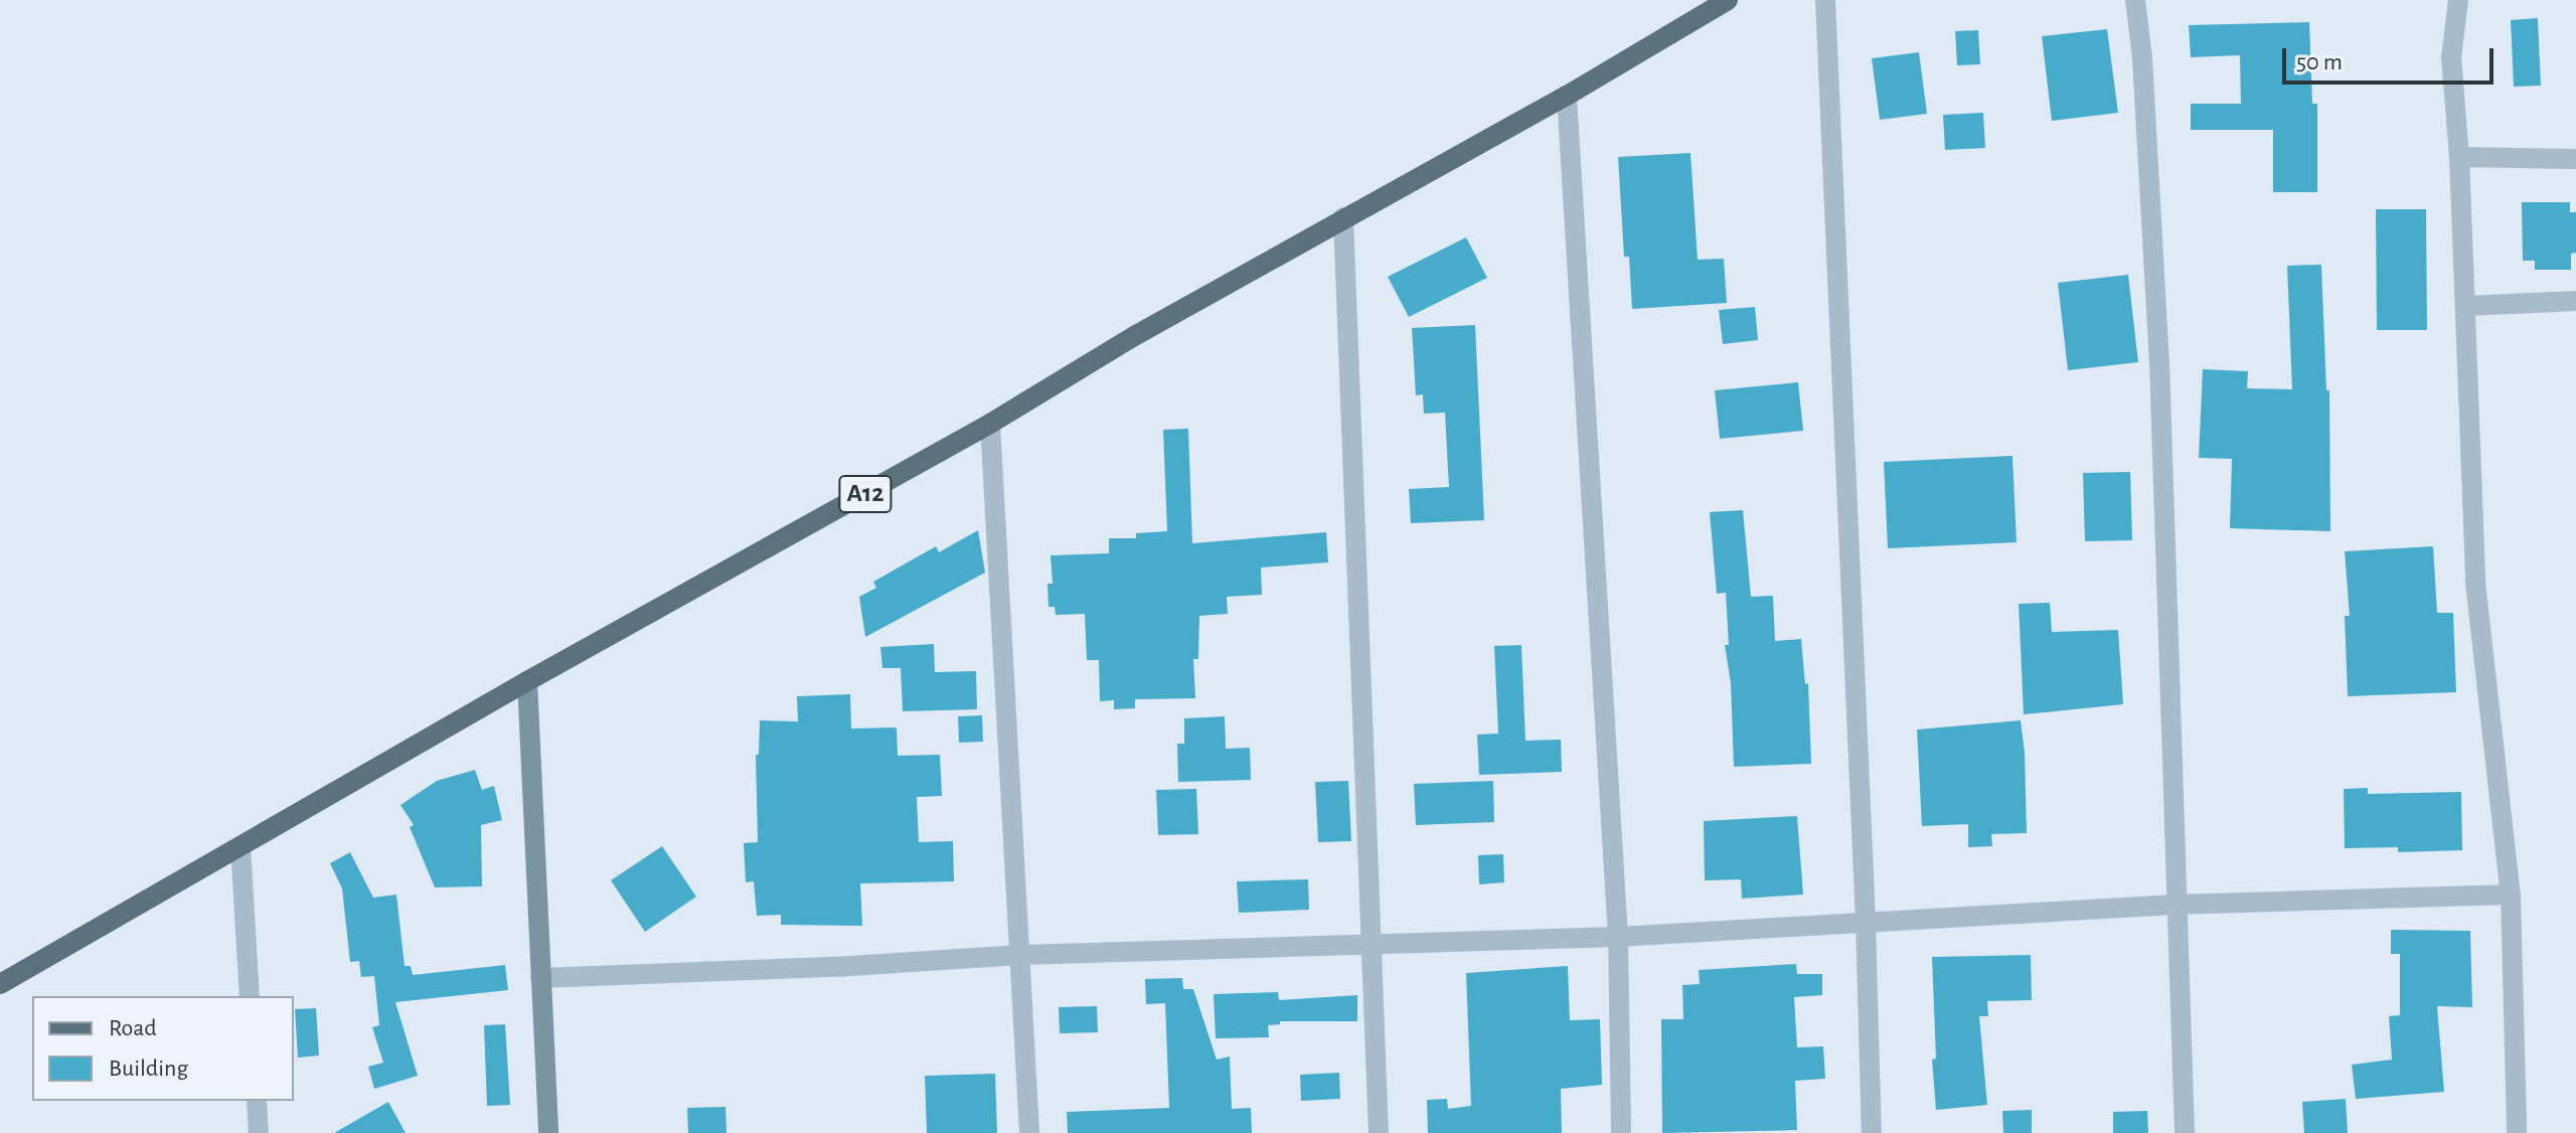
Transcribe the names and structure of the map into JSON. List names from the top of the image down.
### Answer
{
  "streets": {
    "main road": ["A12"]
  },
  "legend": ["Road", "Building"],
  "scale_bar": "50 m"
}
